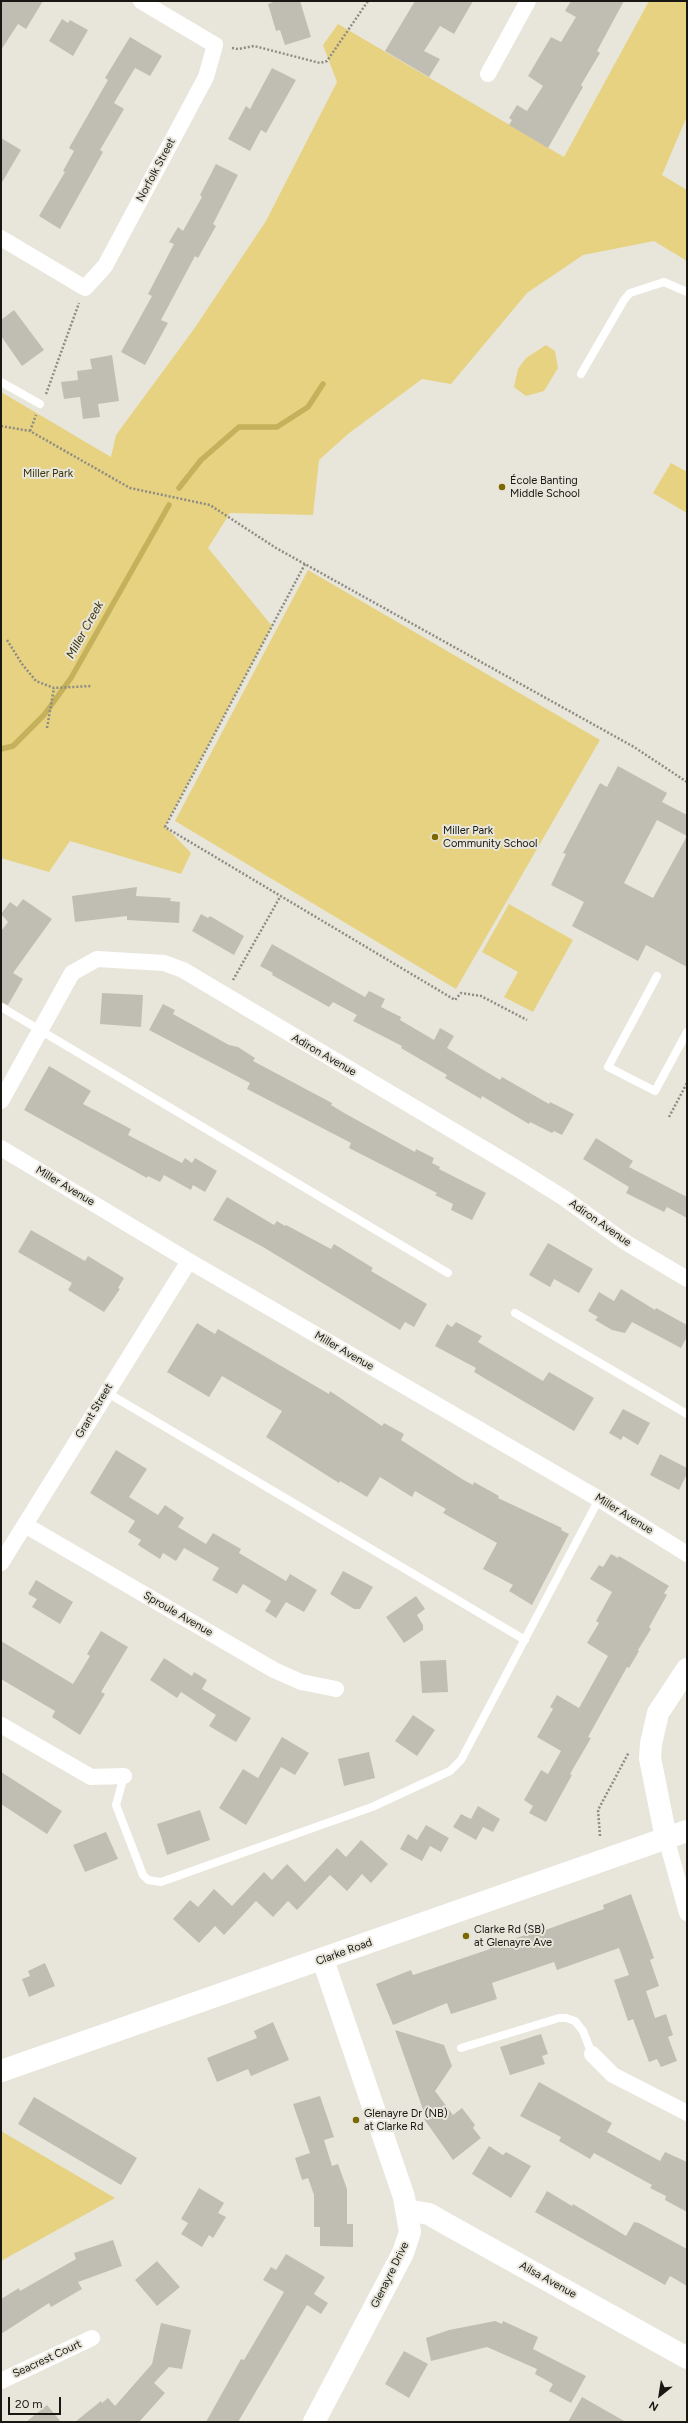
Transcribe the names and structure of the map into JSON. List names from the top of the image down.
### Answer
{
  "streets": {
    "street": [
      "Norfolk Street",
      "Adiron Avenue",
      "Miller Avenue",
      "Grant Street",
      "Sproule Avenue",
      "Clarke Road",
      "Glenayre Drive",
      "Ailsa Avenue",
      "Seacrest Court"
    ]
  },
  "crossings": [
    ["Miller Avenue", "Grant Street"],
    ["Grant Street", "Sproule Avenue"],
    ["Clarke Road", "Glenayre Drive"],
    ["Glenayre Drive", "Ailsa Avenue"]
  ],
  "water": ["Miller Creek"],
  "parks": ["Miller Park"],
  "places": [
    "École Banting Middle School",
    "Miller Park Community School",
    "Clarke Rd (SB) at Glenayre Ave",
    "Glenayre Dr (NB) at Clarke Rd"
  ],
  "scale_bar": "20 m",
  "north": "bottom left"
}
